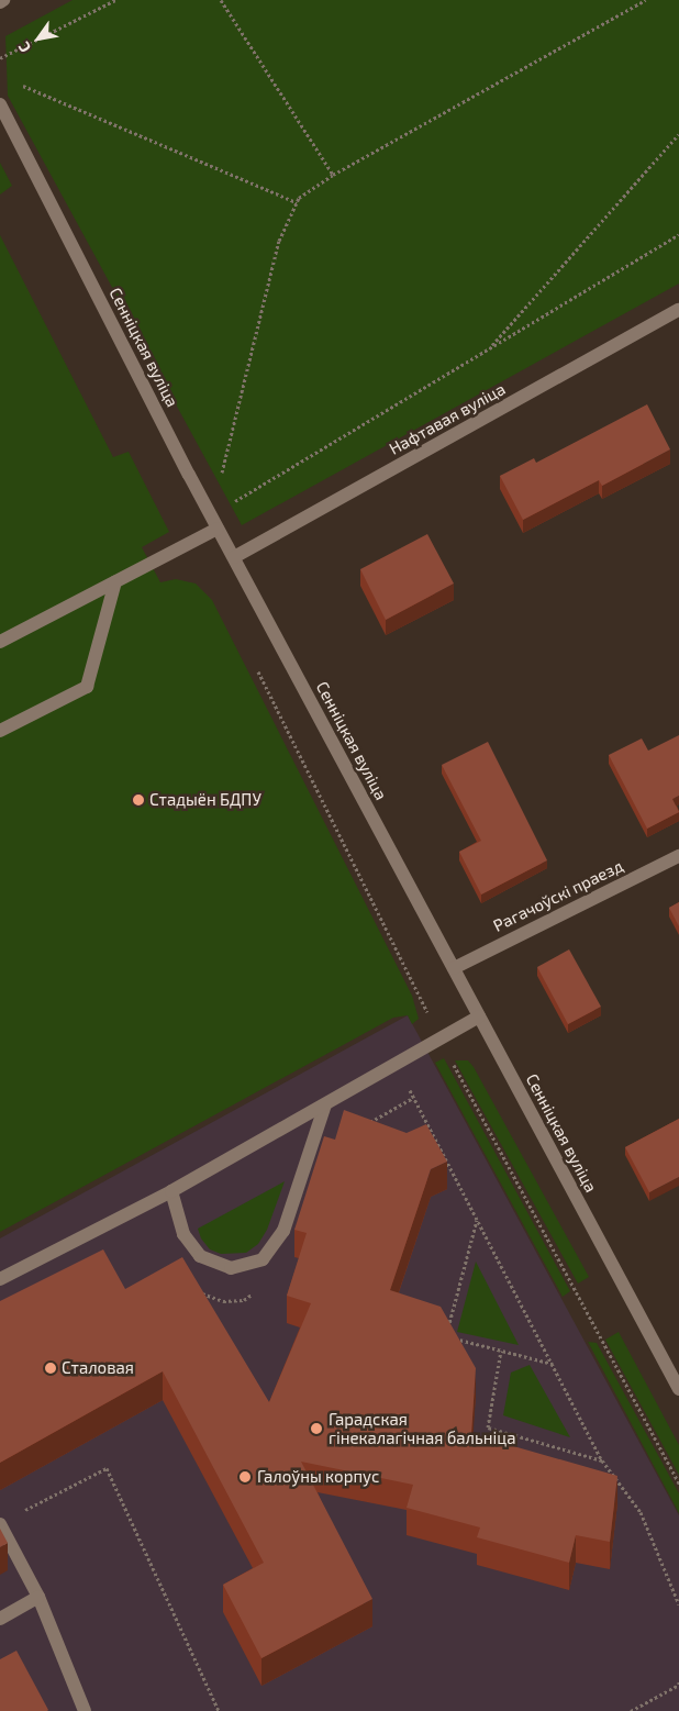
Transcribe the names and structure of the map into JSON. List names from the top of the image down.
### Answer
{
  "streets": {
    "street": ["Сенніцкая вуліца", "Нафтавая вуліца", "Рагачоўскі праезд"]
  },
  "crossings": [
    ["Сенніцкая вуліца", "Нафтавая вуліца"],
    ["Сенніцкая вуліца", "Рагачоўскі праезд"]
  ],
  "places": [
    "Стадыён БДПУ",
    "Сталовая",
    "Гарадская гінекалагічная бальніца",
    "Галоўны корпус"
  ],
  "north": "bottom left"
}
